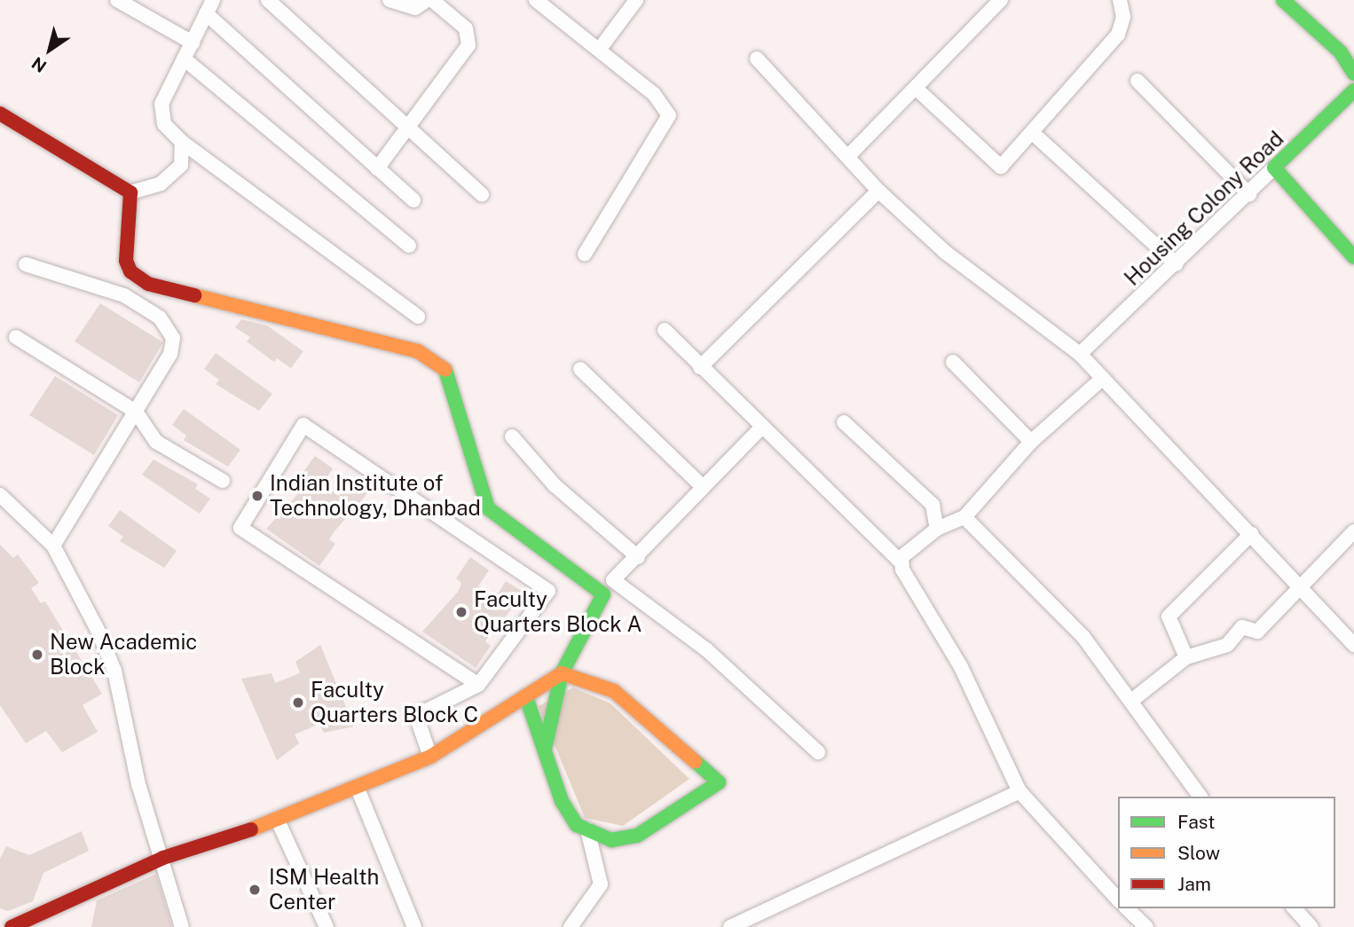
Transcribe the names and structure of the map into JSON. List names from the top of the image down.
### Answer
{
  "streets": {
    "street": ["Housing Colony Road"]
  },
  "places": [
    "Indian Institute of Technology, Dhanbad",
    "Faculty Quarters Block A",
    "New Academic Block",
    "Faculty Quarters Block C",
    "ISM Health Center"
  ],
  "legend": ["Fast", "Slow", "Jam"],
  "north": "bottom left"
}
